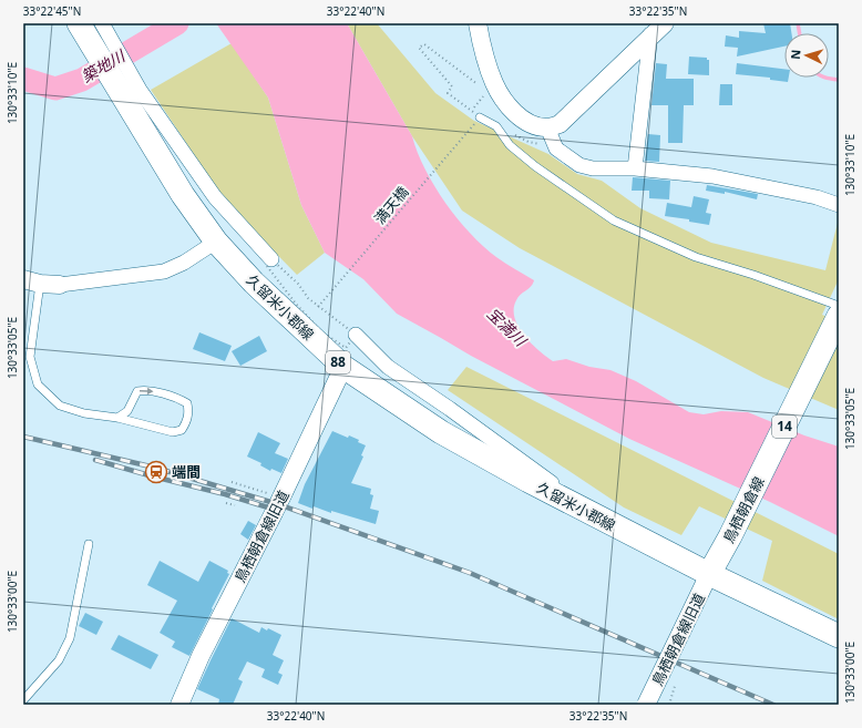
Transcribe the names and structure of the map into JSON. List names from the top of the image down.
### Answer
{
  "streets": {
    "main road": [
      "久留米小郡線",
      "88",
      "14",
      "鳥栖朝倉線"
    ],
    "street": ["鳥栖朝倉線旧道"],
    "path": ["満天橋"]
  },
  "crossings": [
    ["久留米小郡線", "鳥栖朝倉線"],
    ["久留米小郡線", "鳥栖朝倉線旧道"],
    ["鳥栖朝倉線", "鳥栖朝倉線旧道"]
  ],
  "water": ["築地川", "宝満川"],
  "places": {
    "station": ["端間"]
  },
  "north": "left",
  "coordinates": [
    "33°22'45\"N",
    "33°22'40\"N",
    "33°22'35\"N",
    "130°33'10\"E",
    "130°33'05\"E",
    "130°33'00\"E"
  ]
}
